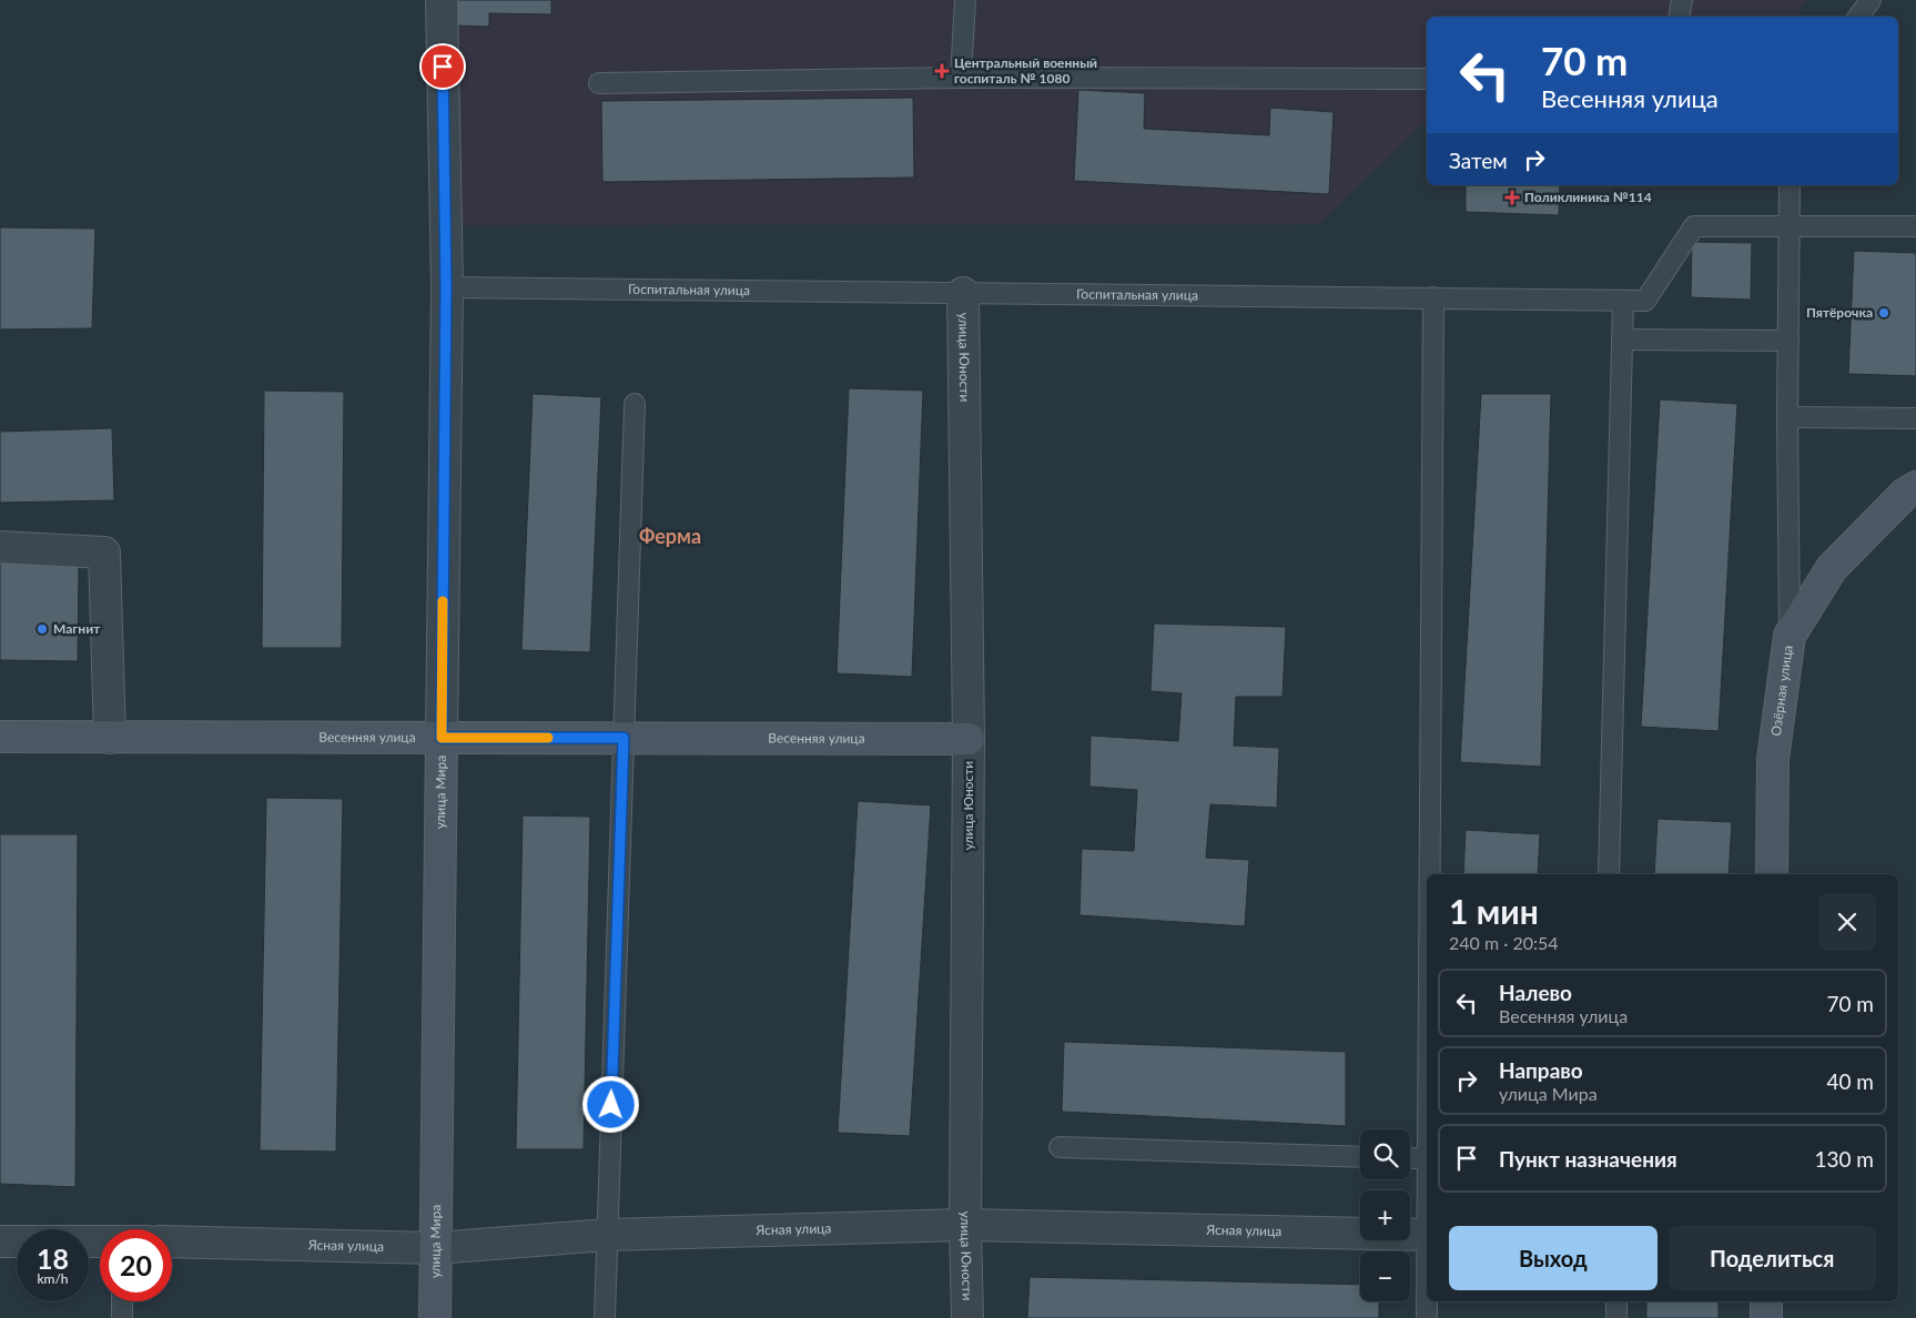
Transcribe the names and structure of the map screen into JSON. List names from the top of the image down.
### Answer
{
  "streets": {
    "street": [
      "улица Юности",
      "Озёрная улица",
      "Весенняя улица",
      "улица Мира",
      "Ясная улица"
    ],
    "lane": ["Госпитальная улица"]
  },
  "crossings": [
    ["Госпитальная улица", "улица Юности"],
    ["Госпитальная улица", "улица Мира"],
    ["улица Юности", "Весенняя улица"],
    ["улица Юности", "Ясная улица"],
    ["Весенняя улица", "улица Мира"],
    ["улица Мира", "Ясная улица"]
  ],
  "districts": ["Ферма"],
  "places": {
    "health": ["Центральный военный госпиталь № 1080", "Поликлиника №114"],
    "other": ["Пятёрочка", "Магнит"]
  },
  "page": {
    "turn": ["70 m", "Весенняя улица"],
    "then": "Затем",
    "heading": ["1 мин", "240 m · 20:54"],
    "list": [
      {
        "name": "Налево",
        "note": "Весенняя улица",
        "value": "70 m"
      },
      {
        "name": "Направо",
        "note": "улица Мира",
        "value": "40 m"
      },
      {
        "name": "Пункт назначения",
        "value": "130 m"
      }
    ],
    "map_buttons": ["+", "−"],
    "buttons": ["Выход", "Поделиться"],
    "speed": "18 km/h",
    "limit": "20"
  }
}
